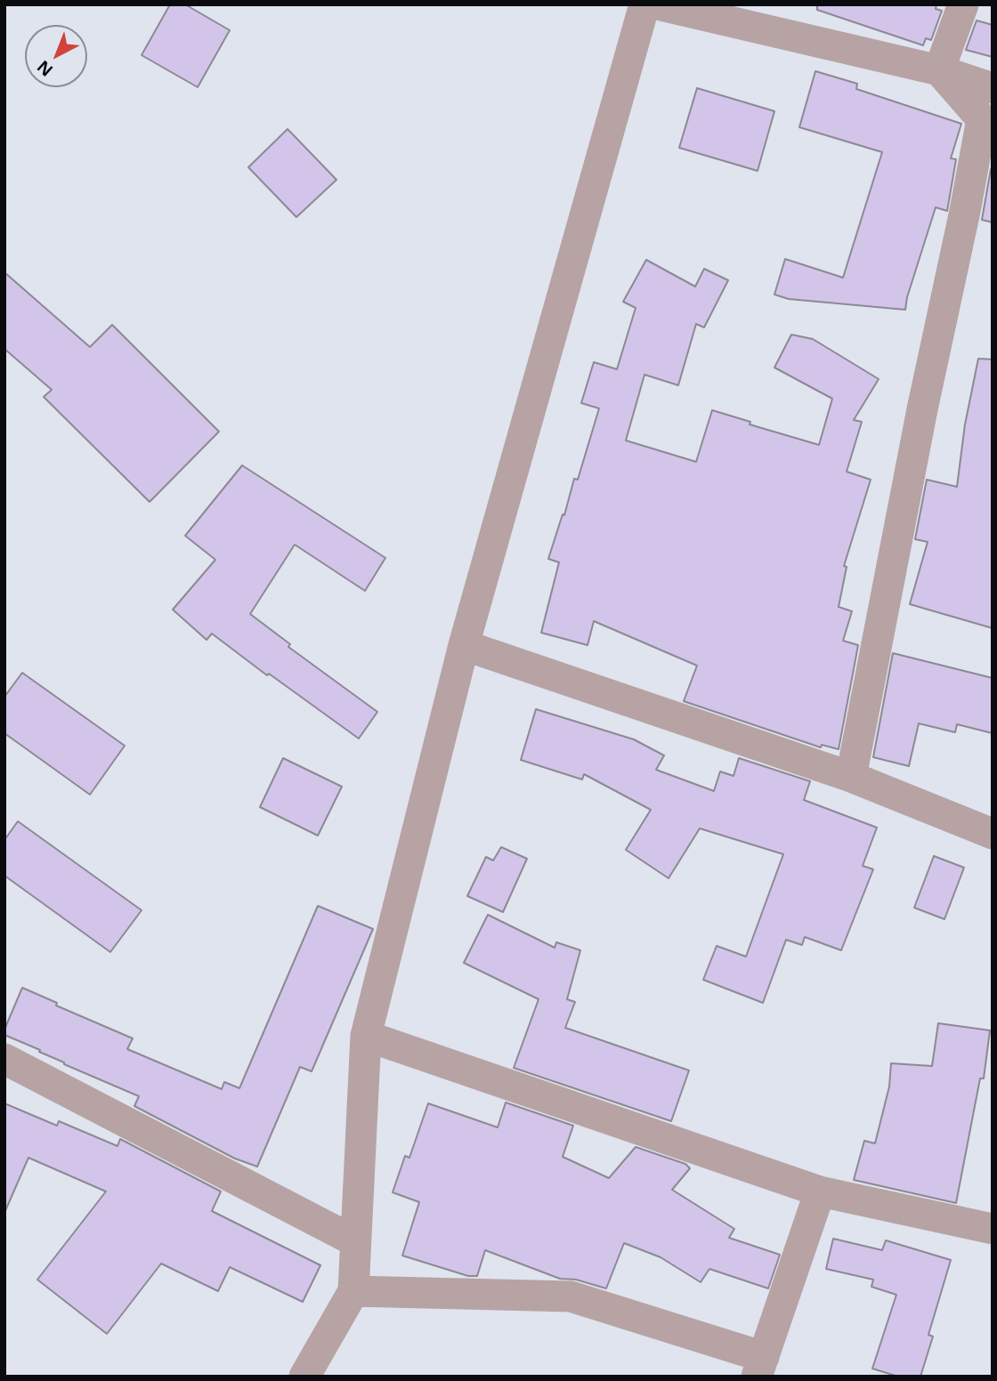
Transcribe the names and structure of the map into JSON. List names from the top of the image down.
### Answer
{
  "north": "bottom left"
}
